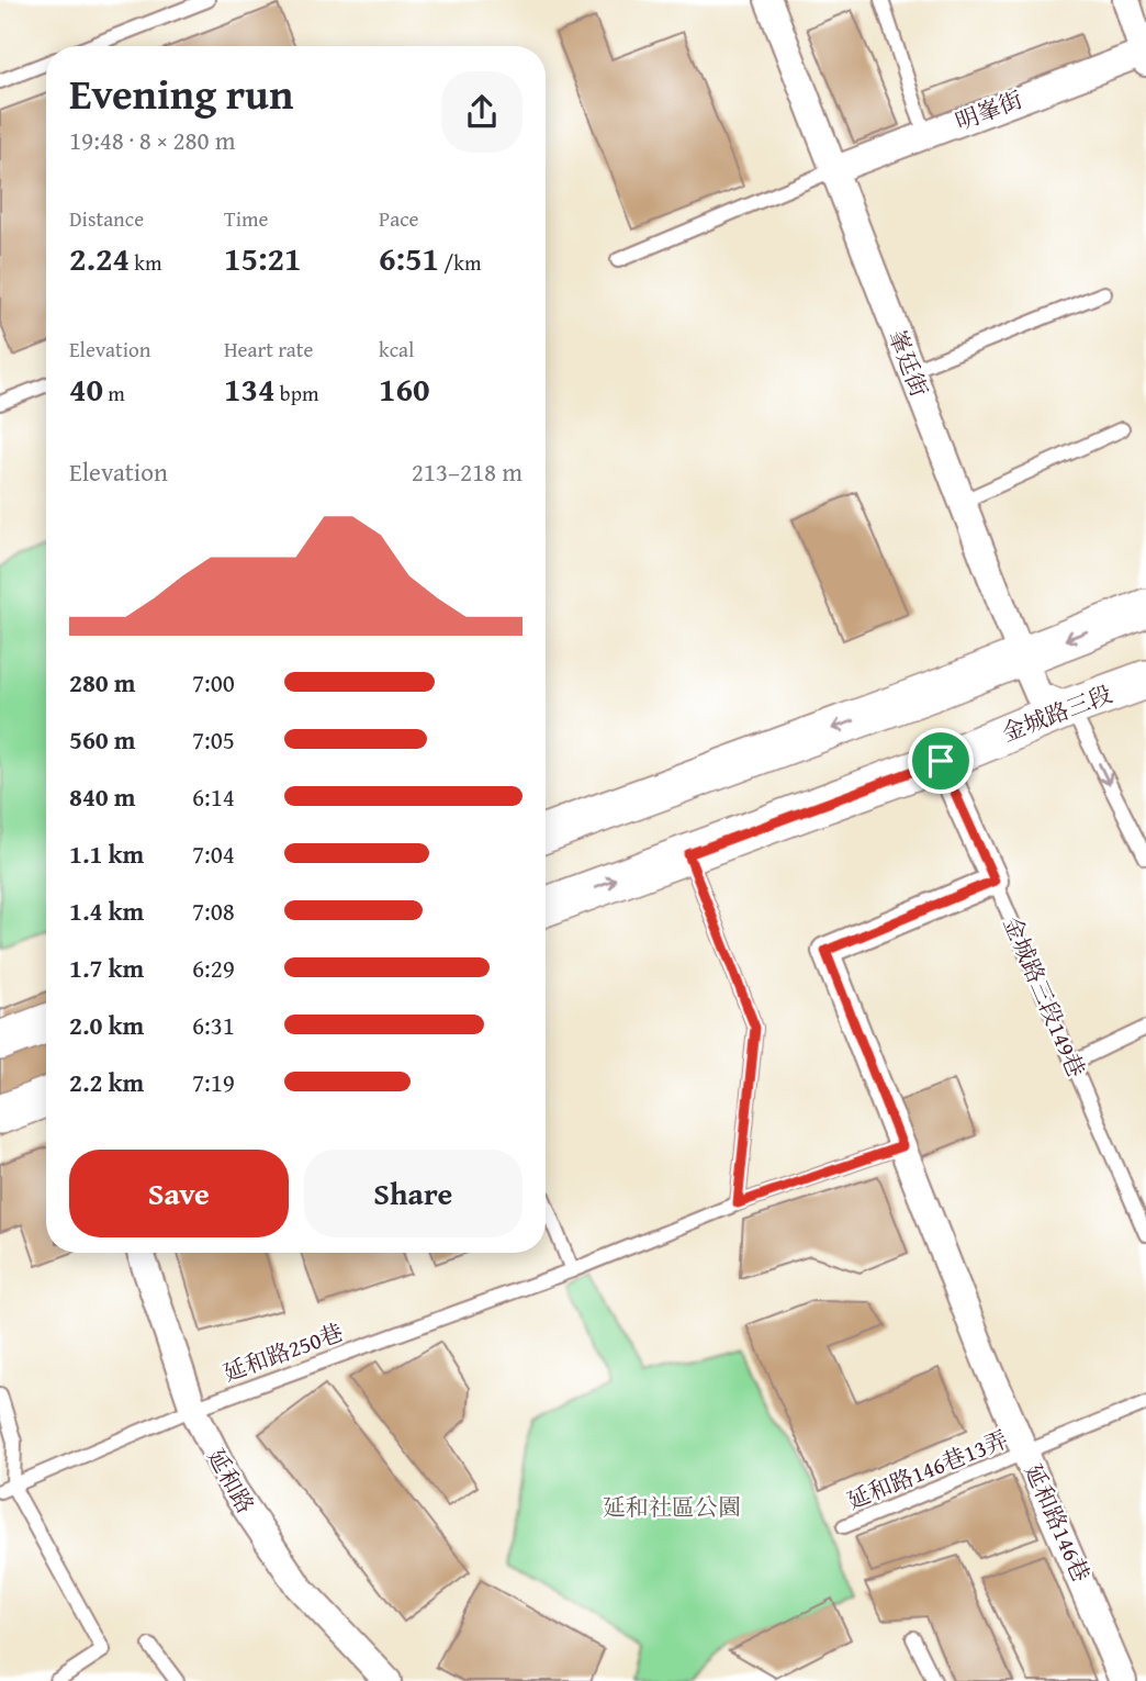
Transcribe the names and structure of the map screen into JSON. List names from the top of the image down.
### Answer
{
  "streets": {
    "main road": ["金城路三段"],
    "street": [
      "明峯街",
      "峯廷街",
      "金城路三段149巷",
      "延和路",
      "延和路146巷"
    ],
    "lane": ["延和路250巷", "延和路146巷13弄"]
  },
  "crossings": [
    ["明峯街", "峯廷街"],
    ["峯廷街", "金城路三段"],
    ["金城路三段", "金城路三段149巷"],
    ["金城路三段149巷", "延和路146巷"],
    ["延和路250巷", "延和路"],
    ["延和路250巷", "延和路146巷"],
    ["延和路146巷13弄", "延和路146巷"]
  ],
  "parks": ["延和社區公園"],
  "page": {
    "heading": ["Evening run", "19:48 · 8 × 280 m"],
    "stats": [
      ["Distance", "2.24 km"],
      ["Time", "15:21"],
      ["Pace", "6:51 /km"],
      ["Elevation", "40 m"],
      ["Heart rate", "134 bpm"],
      ["kcal", "160"]
    ],
    "chart": ["Elevation", "213–218 m"],
    "list": [
      {
        "name": "280 m",
        "note": "7:00"
      },
      {
        "name": "560 m",
        "note": "7:05"
      },
      {
        "name": "840 m",
        "note": "6:14"
      },
      {
        "name": "1.1 km",
        "note": "7:04"
      },
      {
        "name": "1.4 km",
        "note": "7:08"
      },
      {
        "name": "1.7 km",
        "note": "6:29"
      },
      {
        "name": "2.0 km",
        "note": "6:31"
      },
      {
        "name": "2.2 km",
        "note": "7:19"
      }
    ],
    "buttons": ["Save", "Share"]
  }
}
